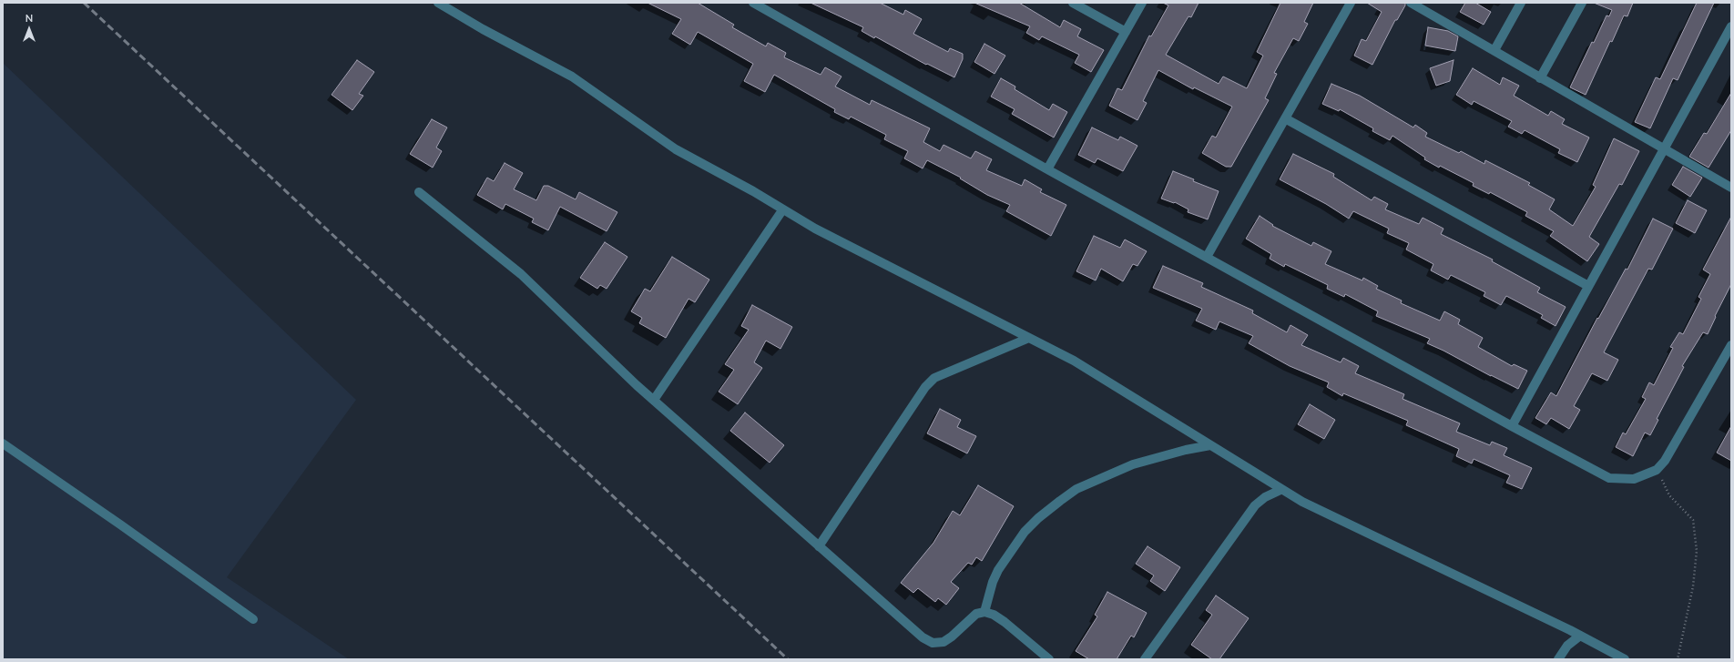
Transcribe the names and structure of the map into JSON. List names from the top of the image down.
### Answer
{
  "north": "top"
}
